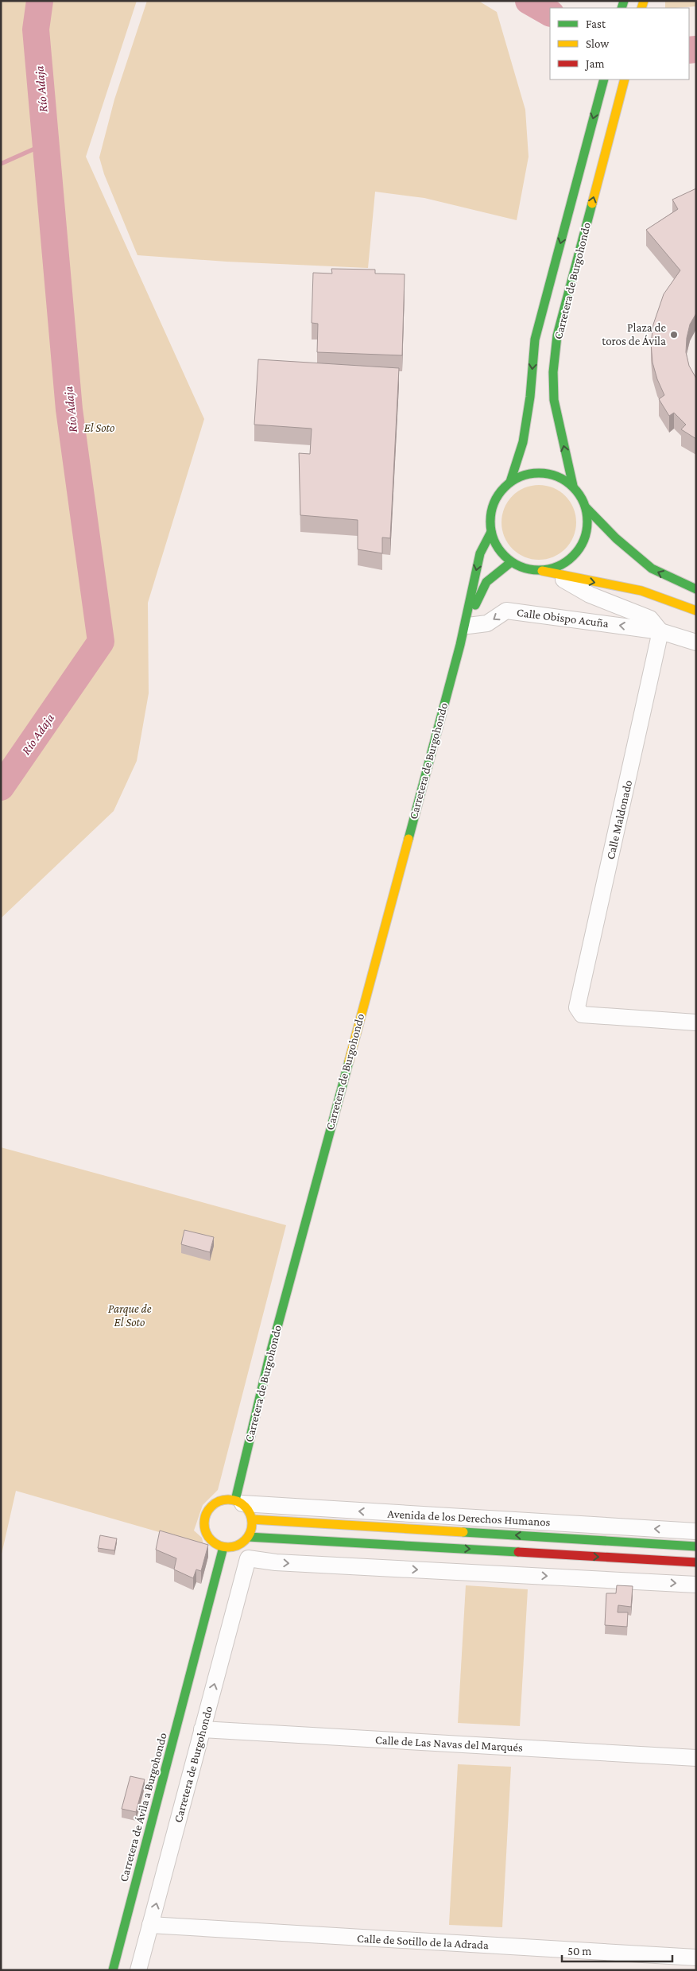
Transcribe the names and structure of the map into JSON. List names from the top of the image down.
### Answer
{
  "streets": {
    "main road": ["Carretera de Burgohondo", "Avenida de los Derechos Humanos", "Carretera de Ávila a Burgohondo"],
    "street": [
      "Calle Obispo Acuña",
      "Calle Maldonado",
      "Calle de Las Navas del Marqués",
      "Calle de Sotillo de la Adrada"
    ]
  },
  "crossings": [
    ["Carretera de Burgohondo", "Calle Obispo Acuña"],
    ["Carretera de Burgohondo", "Avenida de los Derechos Humanos"],
    ["Carretera de Burgohondo", "Calle de Las Navas del Marqués"],
    ["Carretera de Burgohondo", "Carretera de Ávila a Burgohondo"],
    ["Carretera de Burgohondo", "Calle de Sotillo de la Adrada"],
    ["Calle Obispo Acuña", "Calle Maldonado"],
    ["Avenida de los Derechos Humanos", "Carretera de Ávila a Burgohondo"]
  ],
  "one_way": ["Calle Obispo Acuña", "Avenida de los Derechos Humanos"],
  "water": ["Río Adaja"],
  "parks": ["El Soto", "Parque de El Soto"],
  "places": ["Plaza de toros de Ávila"],
  "legend": ["Fast", "Slow", "Jam"],
  "scale_bar": "50 m"
}
